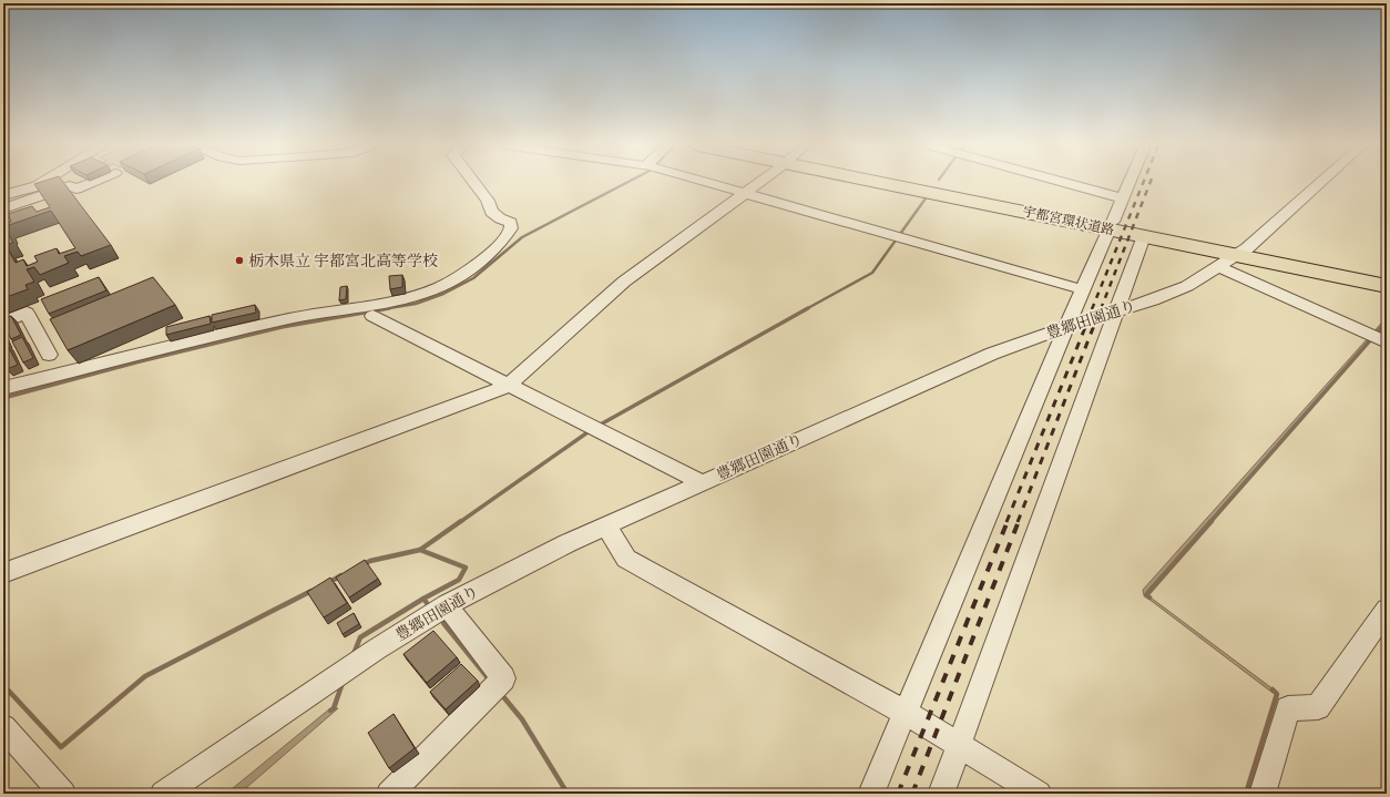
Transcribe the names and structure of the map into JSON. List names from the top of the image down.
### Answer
{
  "streets": {
    "highway": ["宇都宮環状道路"],
    "street": ["豊郷田園通り"]
  },
  "crossings": [
    ["宇都宮環状道路", "豊郷田園通り"]
  ],
  "places": ["栃木県立 宇都宮北高等学校"]
}
